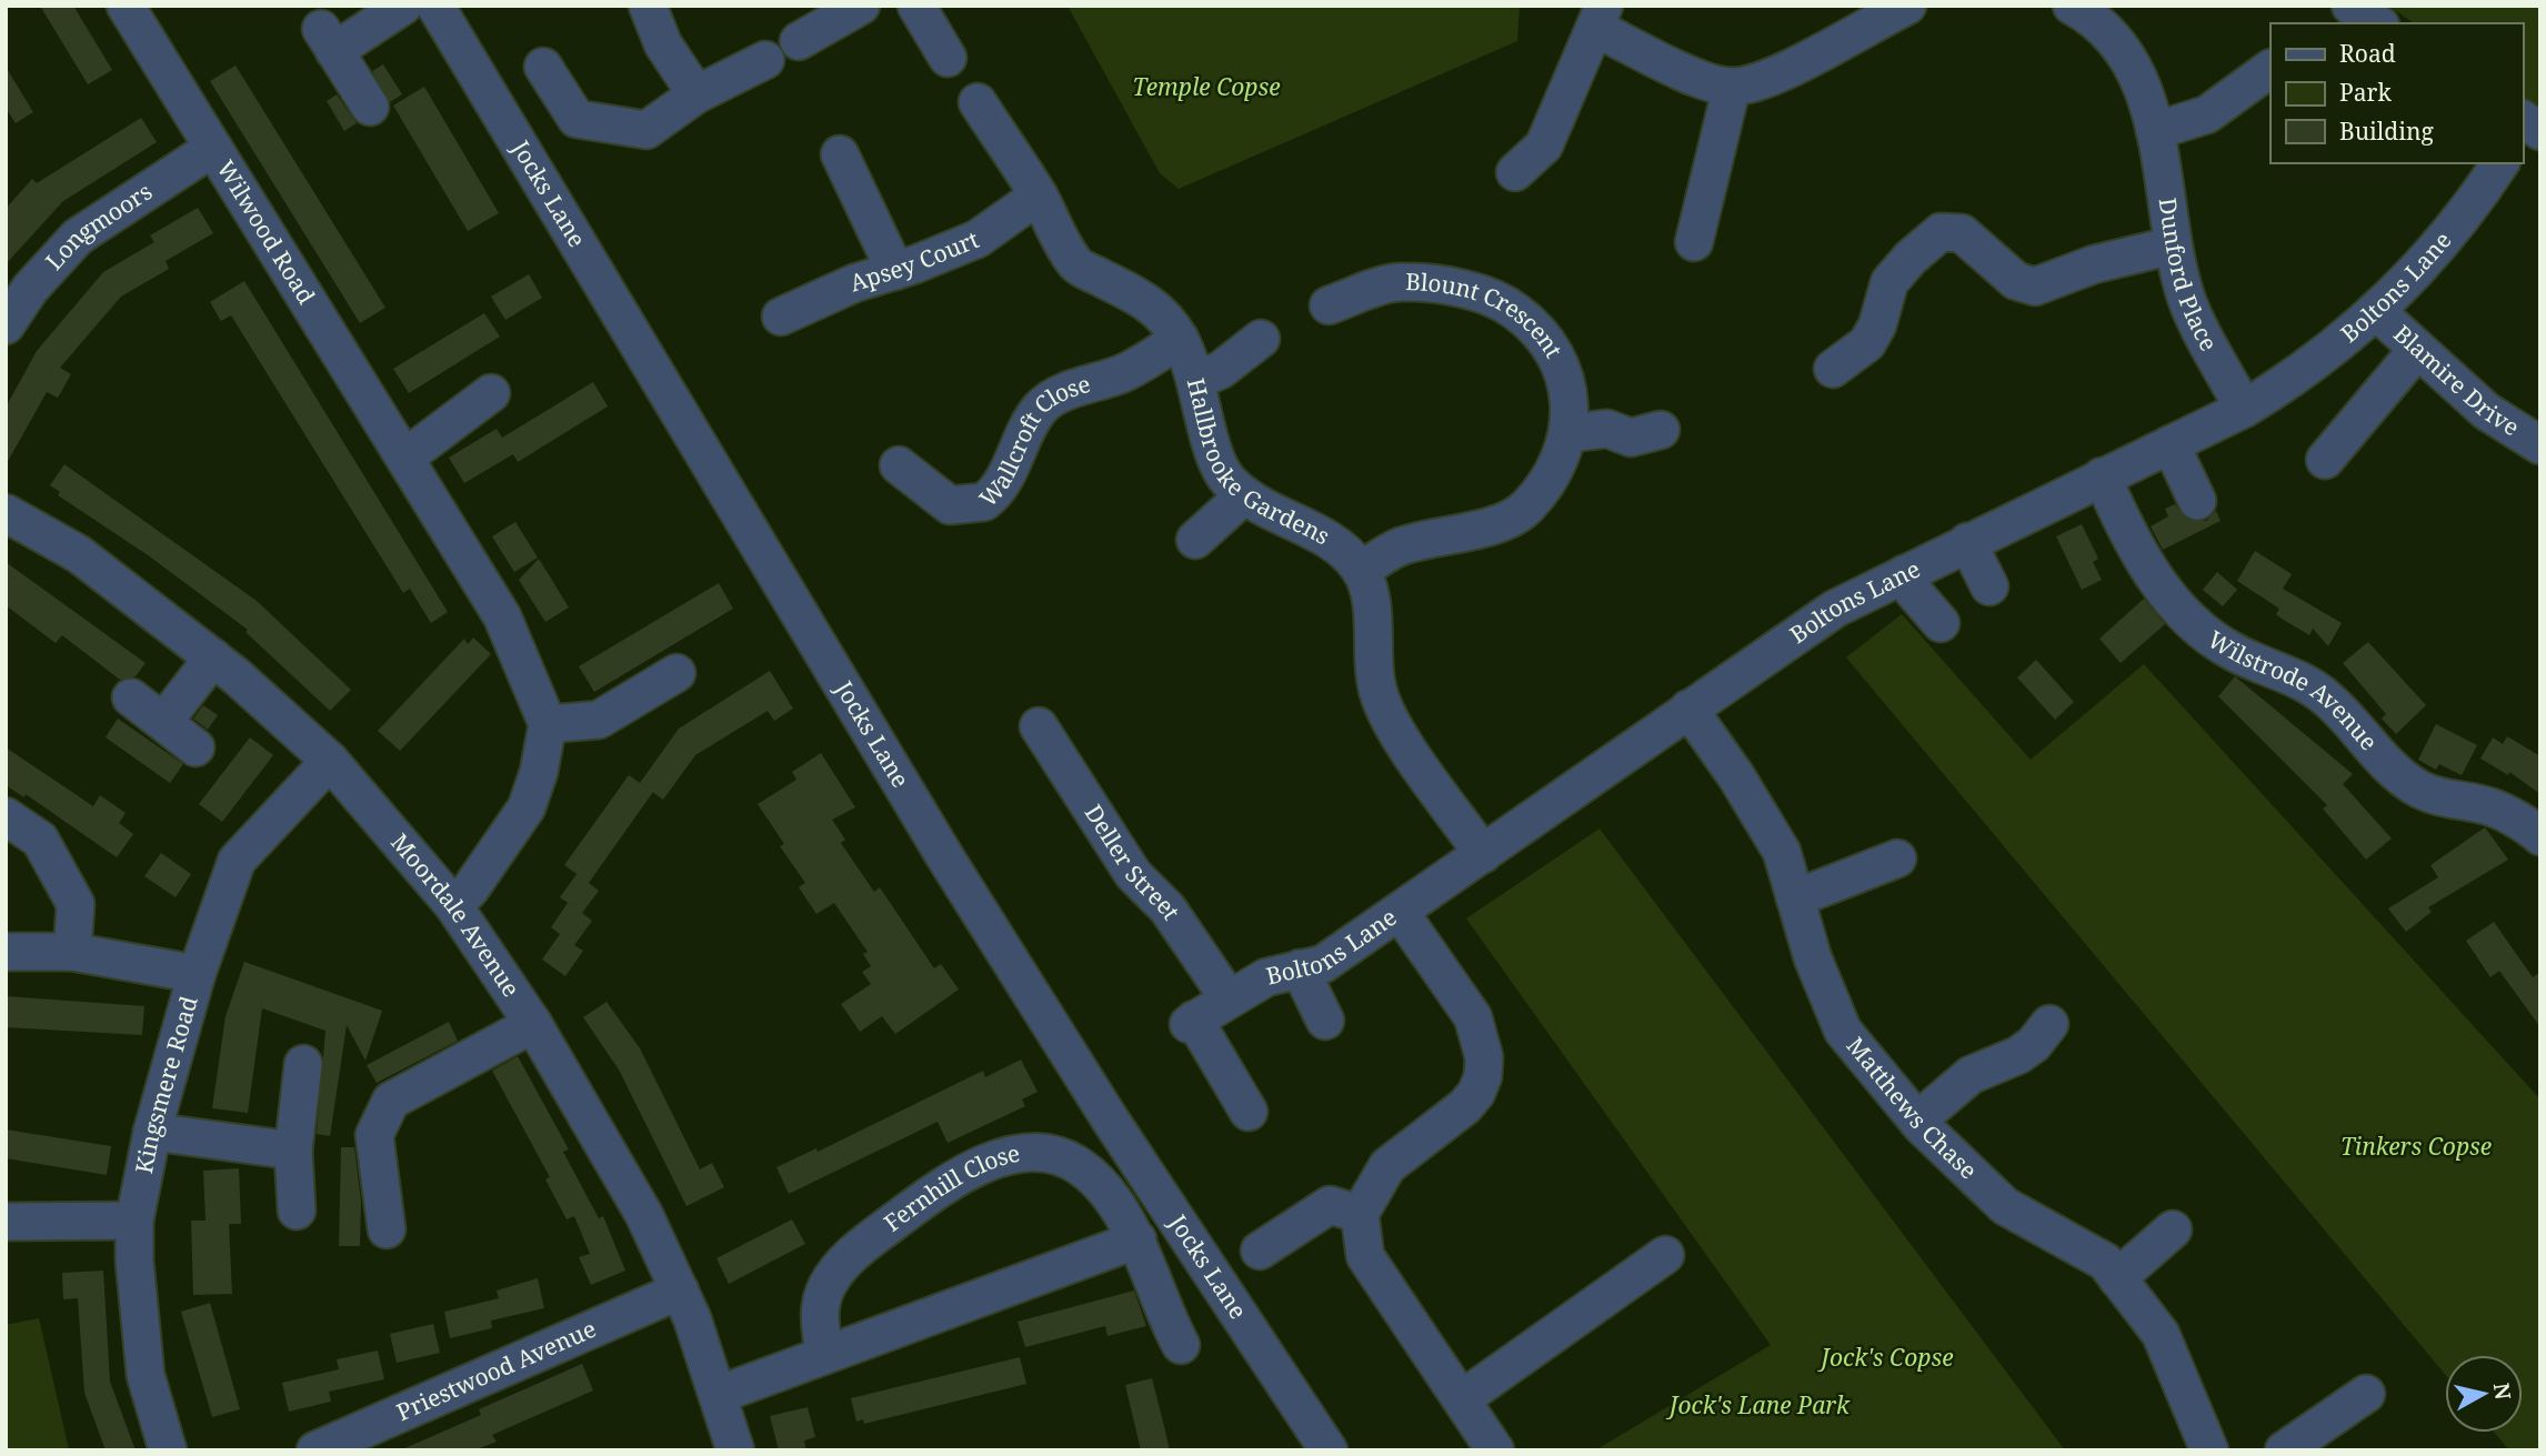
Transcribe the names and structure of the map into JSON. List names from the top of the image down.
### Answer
{
  "streets": {
    "street": [
      "Jocks Lane",
      "Longmoors",
      "Wilwood Road",
      "Apsey Court",
      "Dunford Place",
      "Boltons Lane",
      "Blount Crescent",
      "Blamire Drive",
      "Wallcroft Close",
      "Hallbrooke Gardens",
      "Wilstrode Avenue",
      "Deller Street",
      "Moordale Avenue",
      "Kingsmere Road",
      "Matthews Chase",
      "Fernhill Close",
      "Priestwood Avenue"
    ]
  },
  "crossings": [
    ["Longmoors", "Wilwood Road"],
    ["Apsey Court", "Hallbrooke Gardens"],
    ["Dunford Place", "Boltons Lane"],
    ["Boltons Lane", "Blamire Drive"],
    ["Boltons Lane", "Wilstrode Avenue"],
    ["Boltons Lane", "Deller Street"],
    ["Boltons Lane", "Matthews Chase"],
    ["Blount Crescent", "Hallbrooke Gardens"],
    ["Wallcroft Close", "Hallbrooke Gardens"],
    ["Moordale Avenue", "Kingsmere Road"],
    ["Moordale Avenue", "Priestwood Avenue"]
  ],
  "parks": [
    "Temple Copse",
    "Tinkers Copse",
    "Jock's Copse",
    "Jock's Lane Park"
  ],
  "legend": ["Road", "Park", "Building"],
  "north": "right"
}
